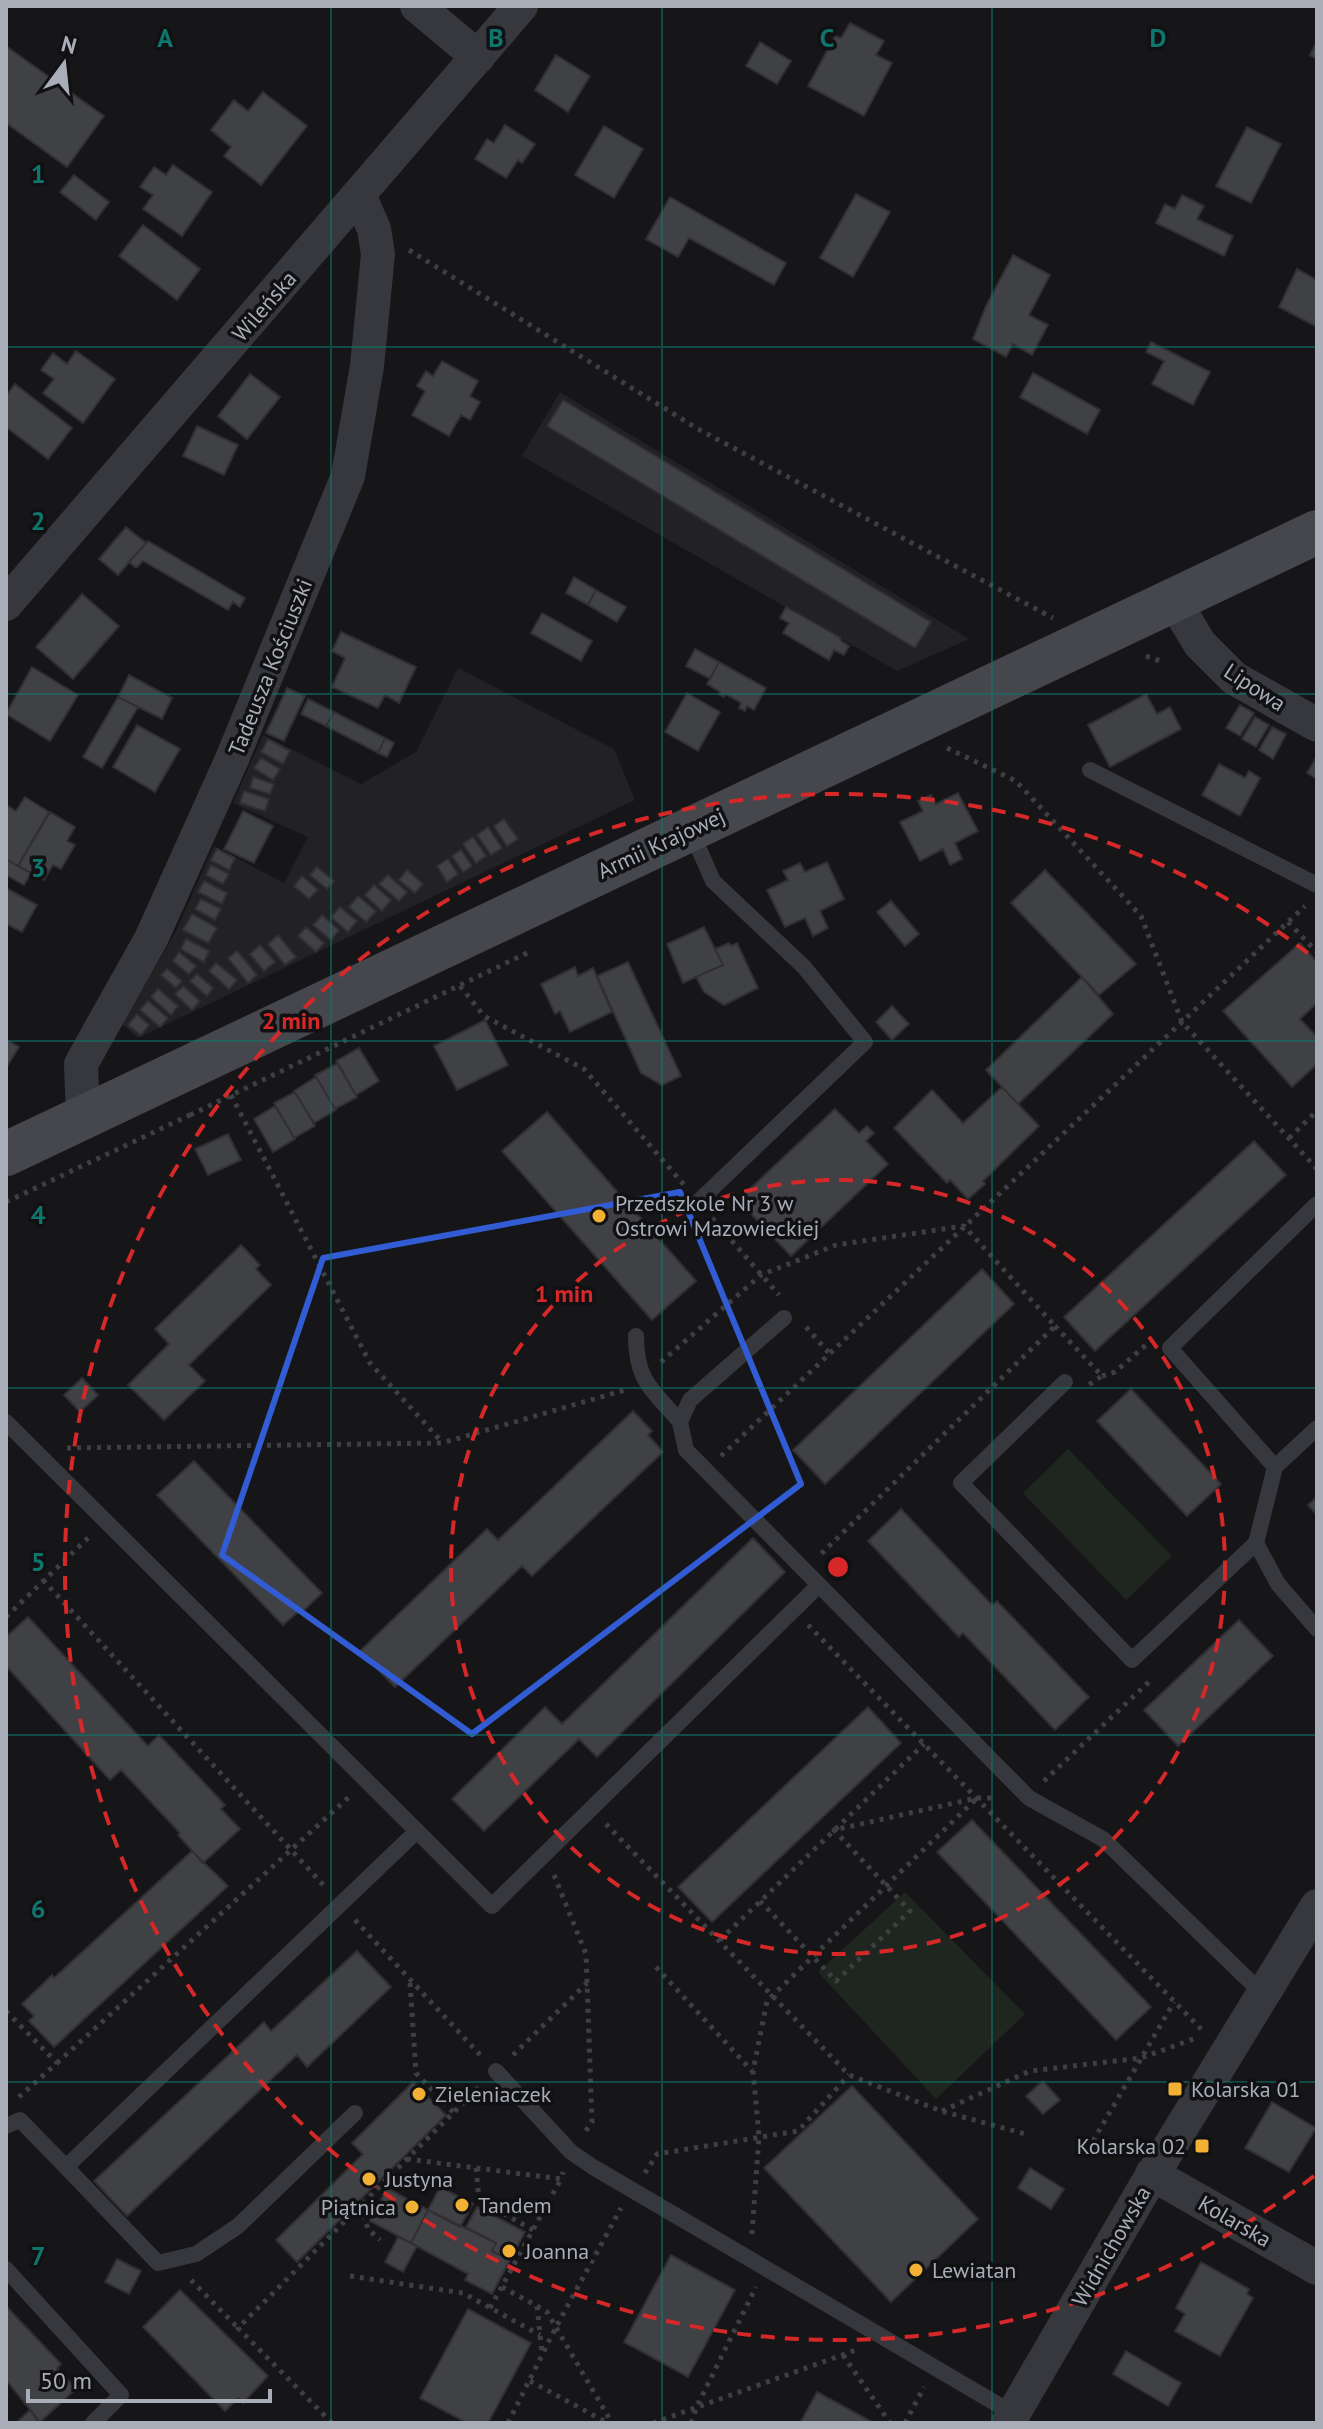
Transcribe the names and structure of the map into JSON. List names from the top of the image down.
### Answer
{
  "streets": {
    "main road": ["Armii Krajowej"],
    "street": [
      "Wileńska",
      "Tadeusza Kościuszki",
      "Lipowa",
      "Kolarska",
      "Widnichowska"
    ]
  },
  "crossings": [
    ["Wileńska", "Tadeusza Kościuszki"],
    ["Tadeusza Kościuszki", "Armii Krajowej"],
    ["Lipowa", "Armii Krajowej"],
    ["Kolarska", "Widnichowska"]
  ],
  "places": {
    "other": [
      "Przedszkole Nr 3 w Ostrowi Mazowieckiej",
      "Zieleniaczek",
      "Justyna",
      "Tandem",
      "Piątnica",
      "Joanna",
      "Lewiatan"
    ],
    "transit": ["Kolarska 01", "Kolarska 02"]
  },
  "scale_bar": "50 m",
  "north": "top",
  "grid": {
    "columns": [
      "A",
      "B",
      "C",
      "D"
    ],
    "rows": [
      "1",
      "2",
      "3",
      "4",
      "5",
      "6",
      "7"
    ]
  },
  "rings": ["2 min", "1 min"]
}
